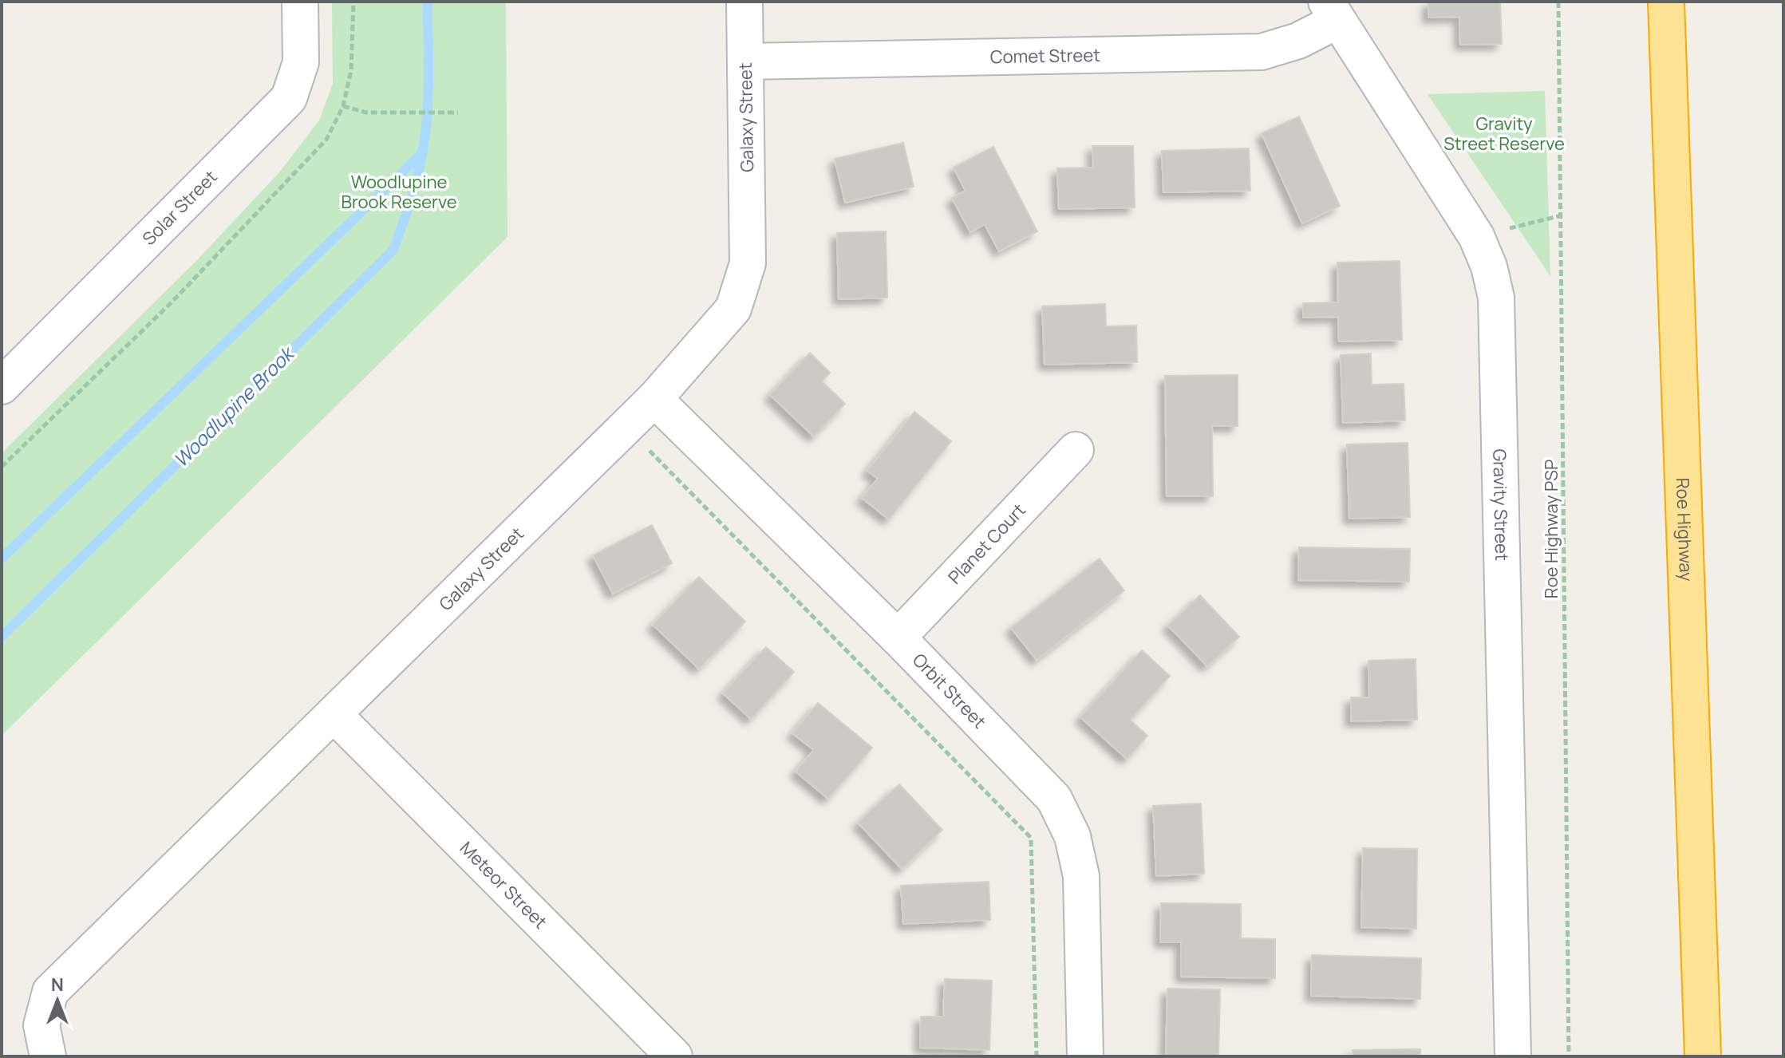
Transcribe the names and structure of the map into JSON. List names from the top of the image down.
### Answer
{
  "streets": {
    "highway": ["Roe Highway"],
    "street": [
      "Comet Street",
      "Galaxy Street",
      "Solar Street",
      "Gravity Street",
      "Planet Court",
      "Orbit Street",
      "Meteor Street"
    ],
    "path": ["Roe Highway PSP"]
  },
  "crossings": [
    ["Comet Street", "Galaxy Street"],
    ["Comet Street", "Gravity Street"],
    ["Galaxy Street", "Orbit Street"],
    ["Galaxy Street", "Meteor Street"],
    ["Planet Court", "Orbit Street"]
  ],
  "water": ["Woodlupine Brook"],
  "parks": ["Gravity Street Reserve", "Woodlupine Brook Reserve"],
  "north": "top"
}
